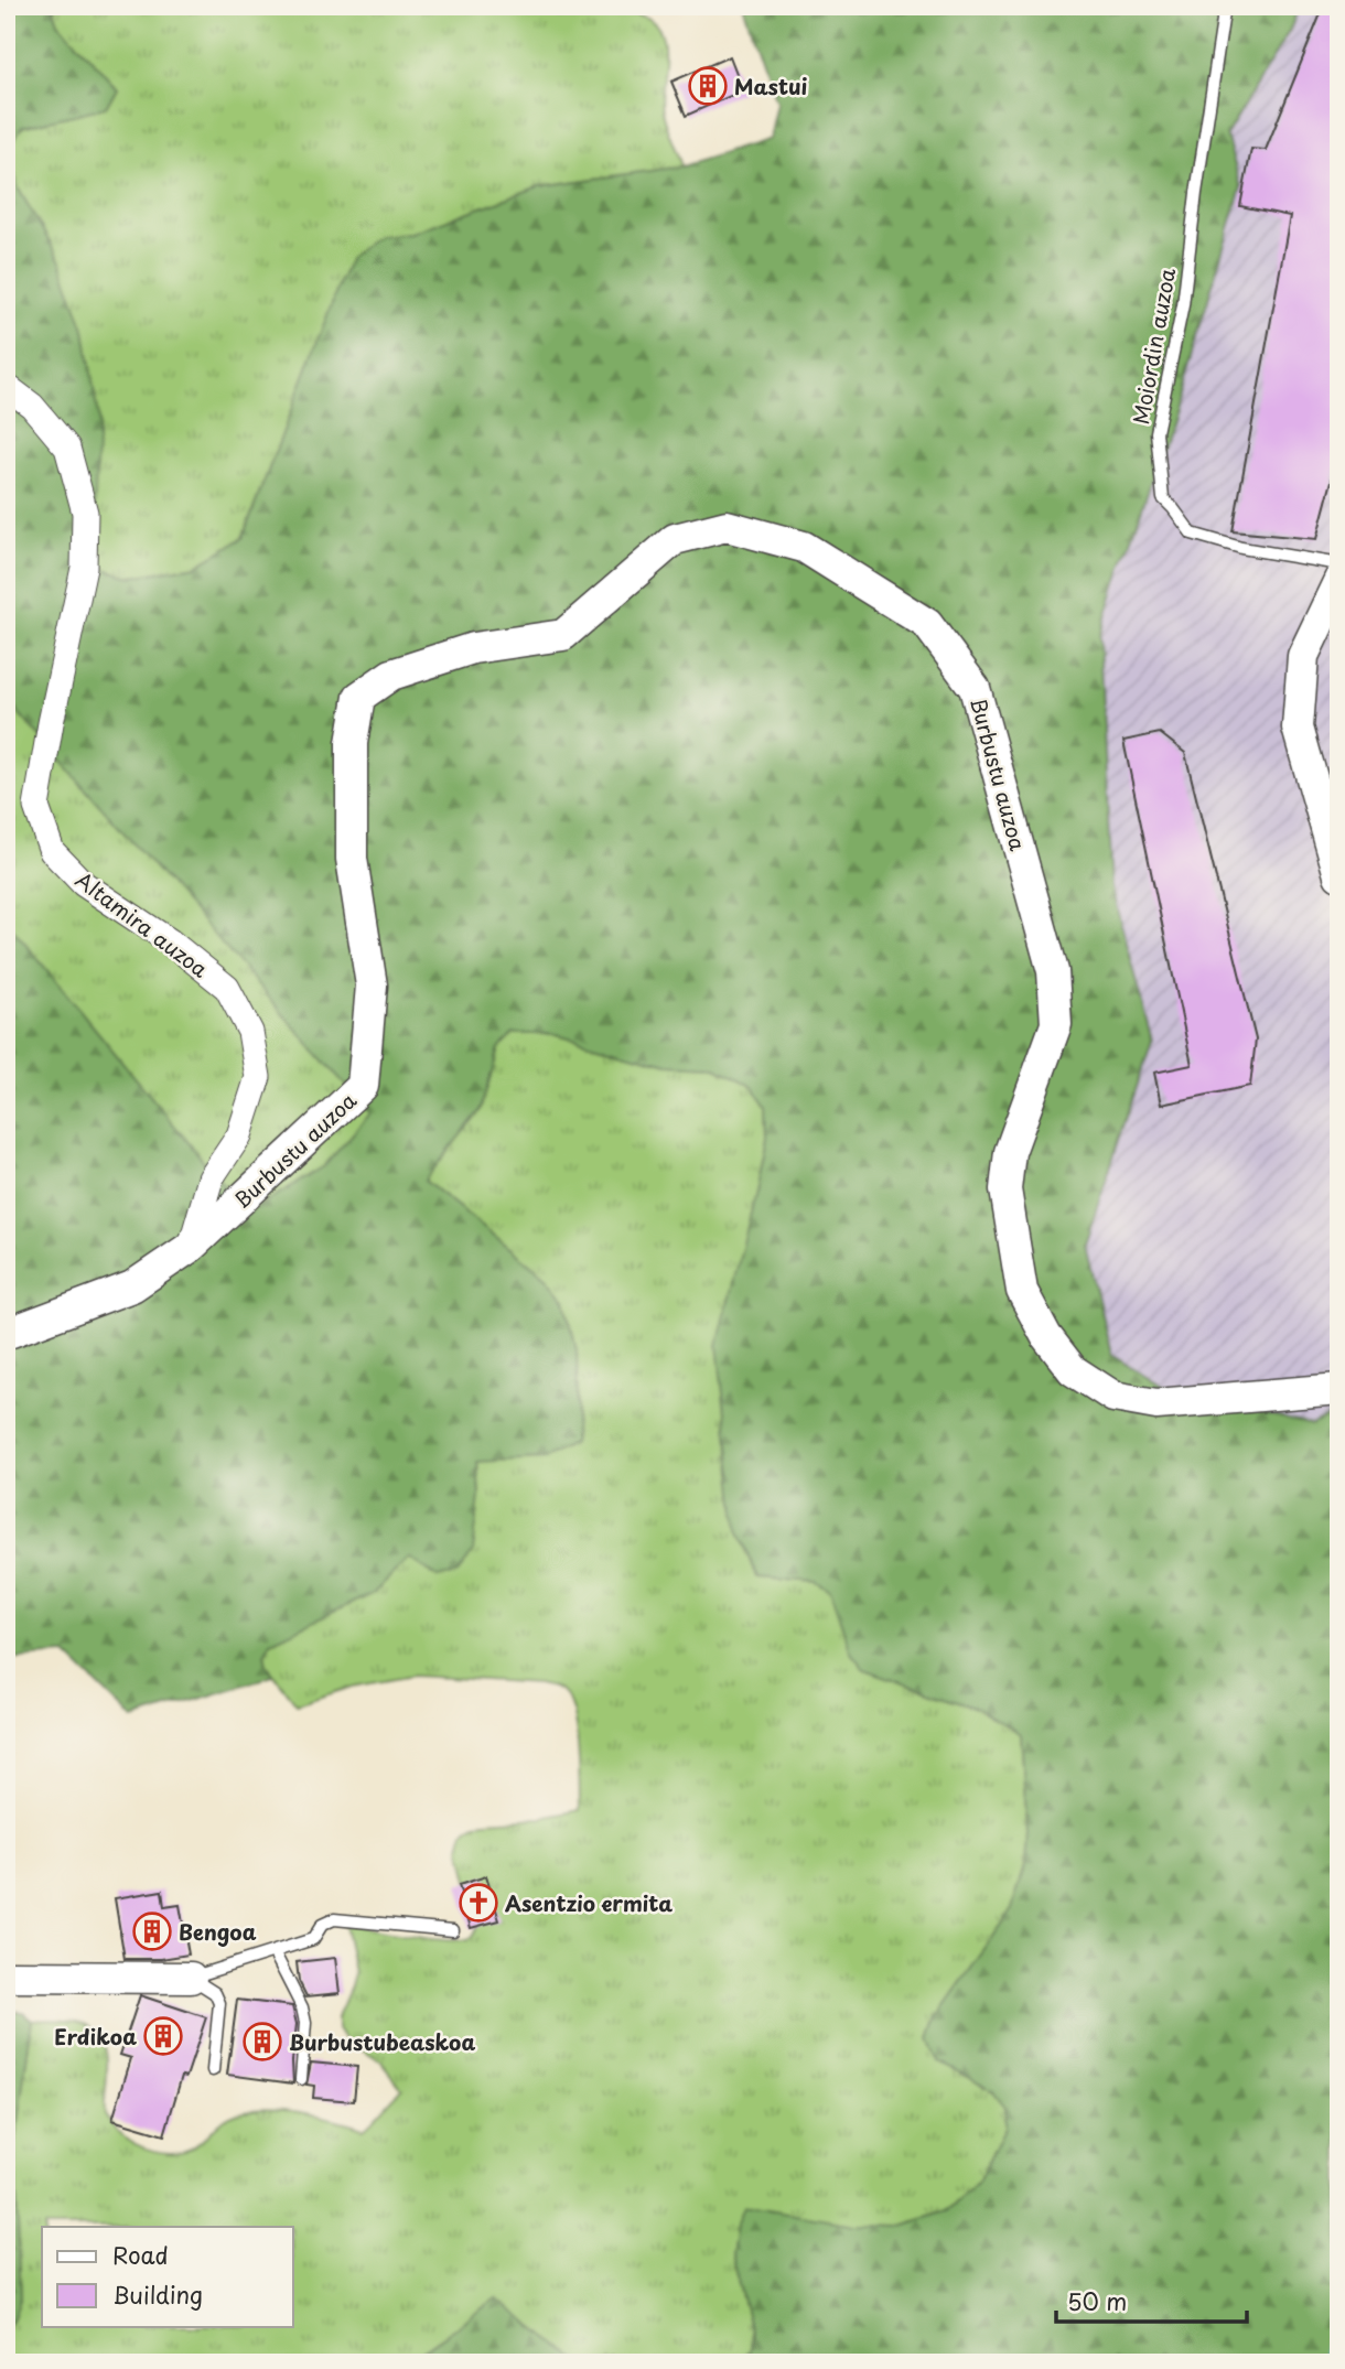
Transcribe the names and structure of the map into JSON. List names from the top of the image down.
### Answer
{
  "streets": {
    "street": ["Burbustu auzoa", "Altamira auzoa"],
    "lane": ["Moiordin auzoa"]
  },
  "crossings": [
    ["Burbustu auzoa", "Altamira auzoa"]
  ],
  "places": {
    "building": [
      "Mastui",
      "Bengoa",
      "Erdikoa",
      "Burbustubeaskoa"
    ],
    "church": ["Asentzio ermita"]
  },
  "legend": ["Road", "Building"],
  "scale_bar": "50 m"
}
